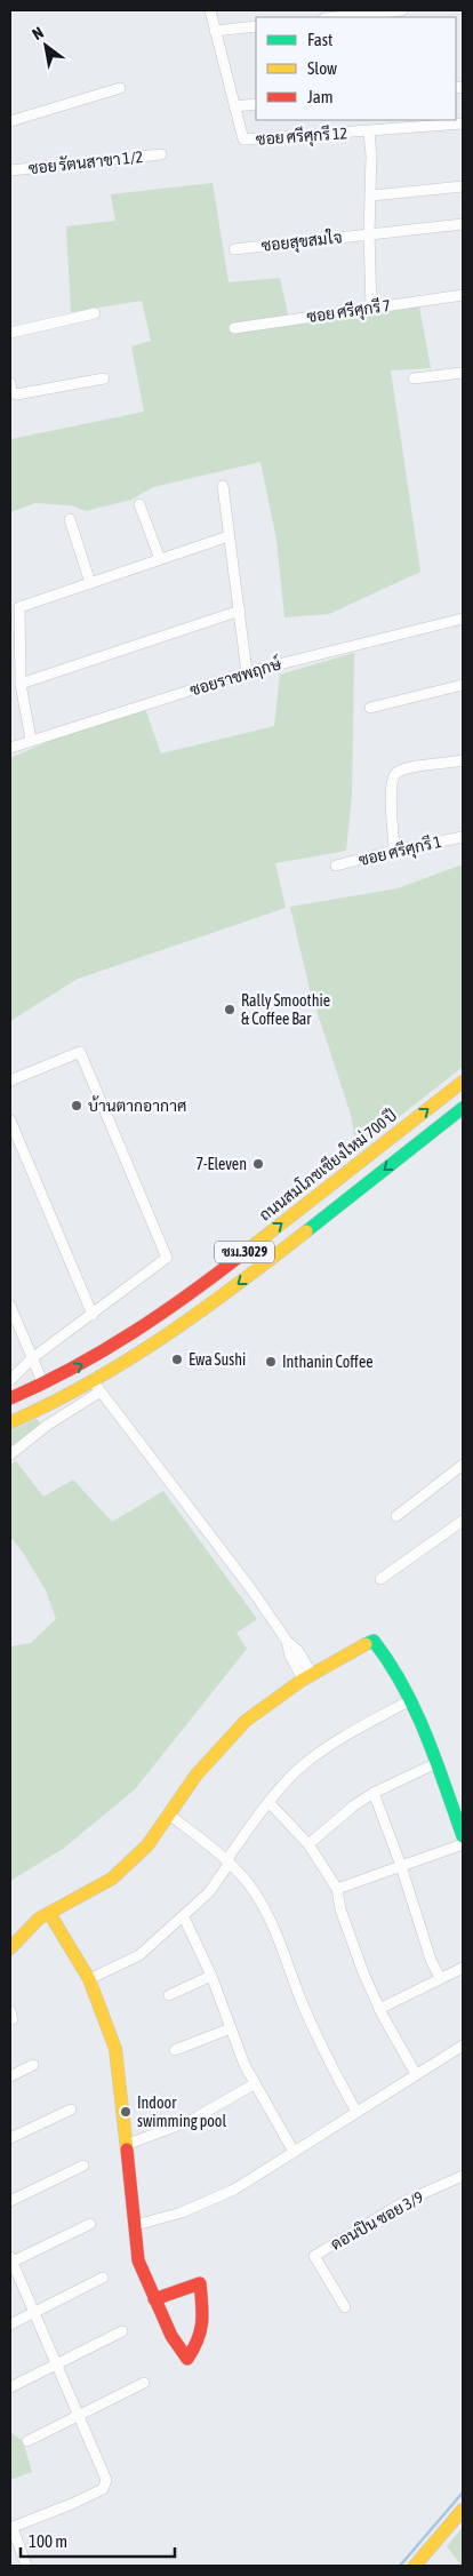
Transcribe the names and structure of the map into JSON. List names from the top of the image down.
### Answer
{
  "streets": {
    "street": [
      "ซอย ศรีศุกรี 12",
      "ซอย รัตนสาขา 1/2",
      "ซอยสุขสมใจ",
      "ซอย ศรีศุกรี 7",
      "ซอยราชพฤกษ์",
      "ซอย ศรีศุกรี 1",
      "ถนนสมโภชเชียงใหม่ 700 ปี",
      "ชม.3029",
      "ดอนปิน ซอย 3/9"
    ]
  },
  "places": [
    "Rally Smoothie & Coffee Bar",
    "บ้านตากอากาศ",
    "7-Eleven",
    "Ewa Sushi",
    "Inthanin Coffee",
    "Indoor swimming pool"
  ],
  "legend": ["Fast", "Slow", "Jam"],
  "scale_bar": "100 m",
  "north": "top left"
}
